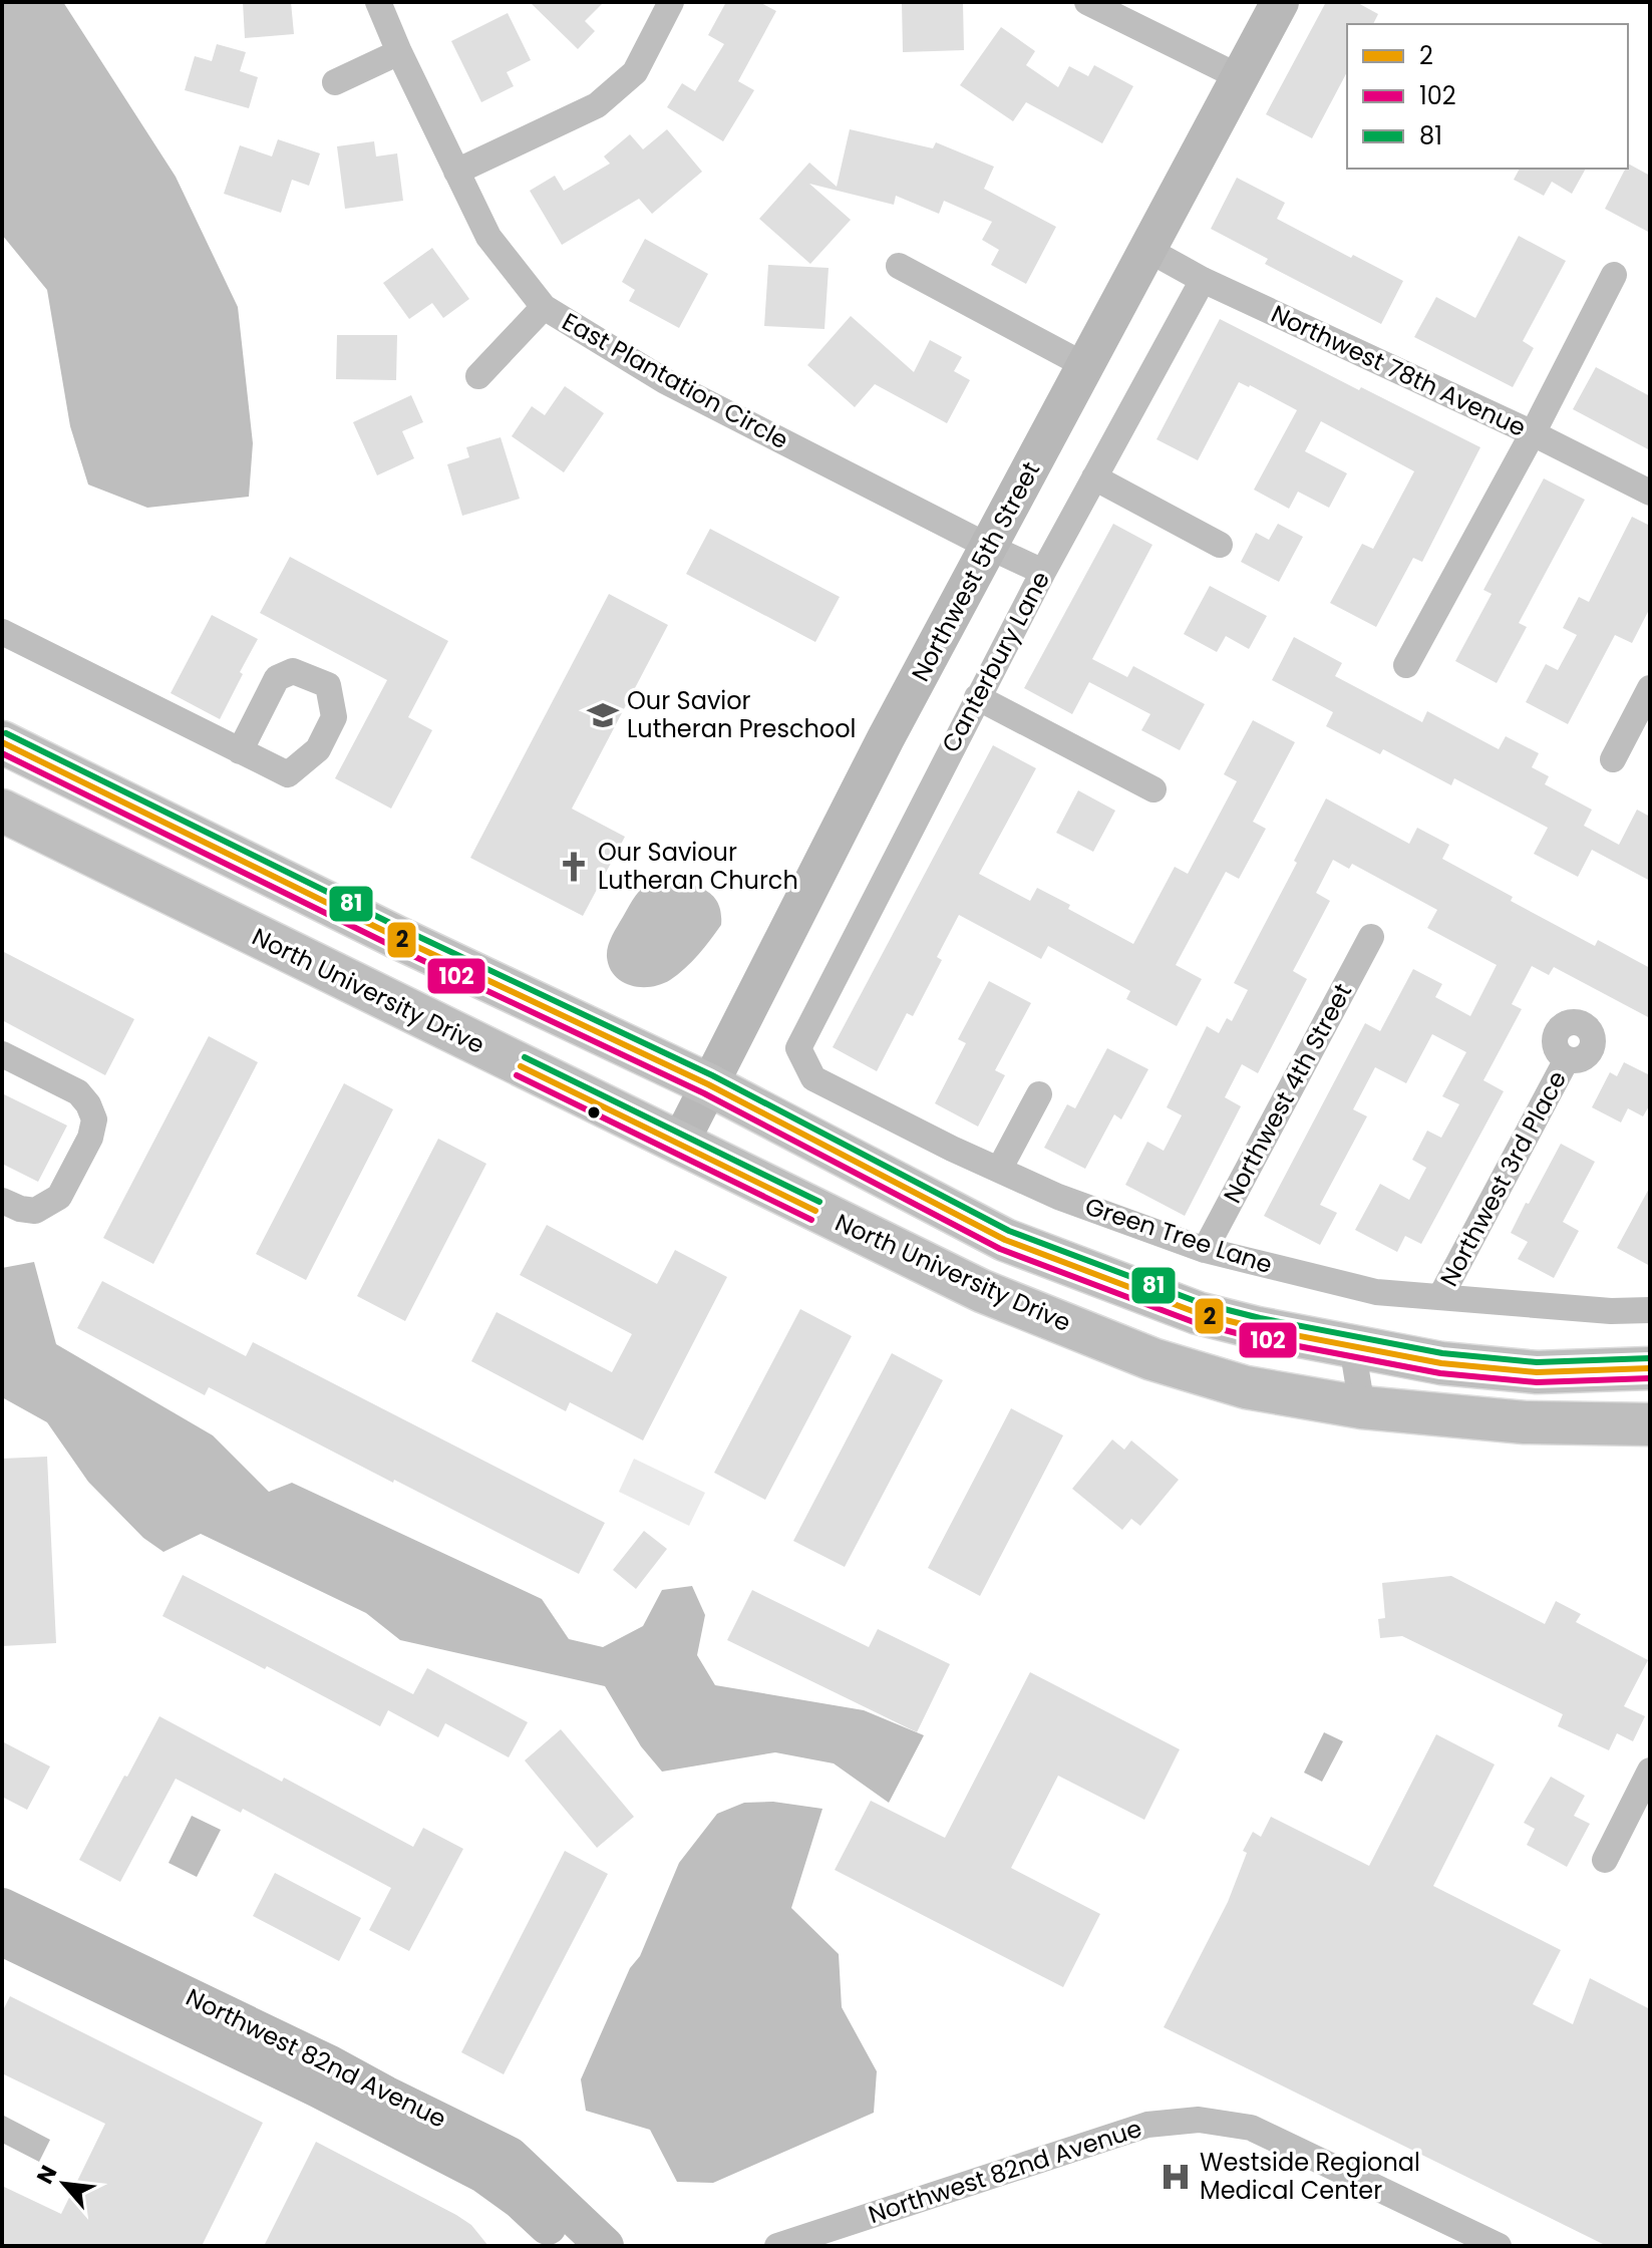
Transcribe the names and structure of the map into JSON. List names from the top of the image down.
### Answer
{
  "streets": {
    "main road": ["North University Drive"],
    "street": [
      "Northwest 78th Avenue",
      "East Plantation Circle",
      "Northwest 5th Street",
      "Canterbury Lane",
      "Northwest 4th Street",
      "Northwest 3rd Place",
      "Green Tree Lane",
      "Northwest 82nd Avenue"
    ]
  },
  "crossings": [
    ["Northwest 78th Avenue", "Northwest 5th Street"],
    ["Northwest 78th Avenue", "Canterbury Lane"],
    ["East Plantation Circle", "Northwest 5th Street"],
    ["East Plantation Circle", "Canterbury Lane"],
    ["Northwest 5th Street", "North University Drive"],
    ["Canterbury Lane", "Green Tree Lane"],
    ["Northwest 4th Street", "Green Tree Lane"],
    ["Northwest 3rd Place", "Green Tree Lane"]
  ],
  "places": {
    "school or university": ["Our Savior Lutheran Preschool"],
    "church": ["Our Saviour Lutheran Church"],
    "hospital": ["Westside Regional Medical Center"]
  },
  "lines": ["transit line 81", "transit line 2", "transit line 102"],
  "legend": ["2", "102", "81"],
  "north": "top left"
}
